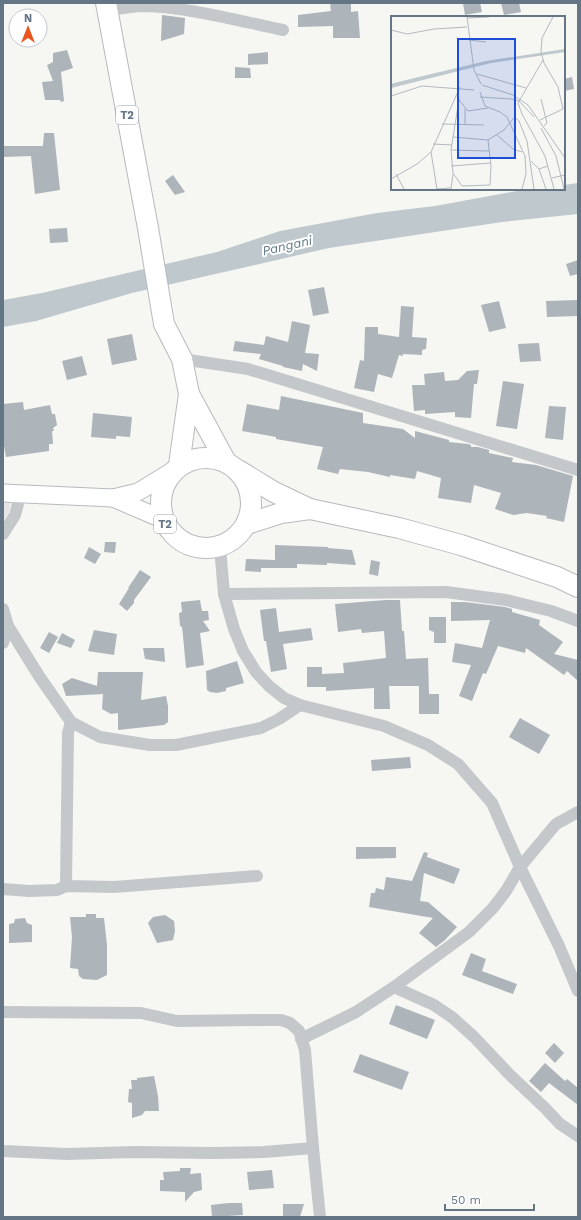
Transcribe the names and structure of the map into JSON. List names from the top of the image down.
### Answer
{
  "streets": {
    "highway": ["T2"]
  },
  "water": ["Pangani"],
  "scale_bar": "50 m",
  "north": "top"
}
